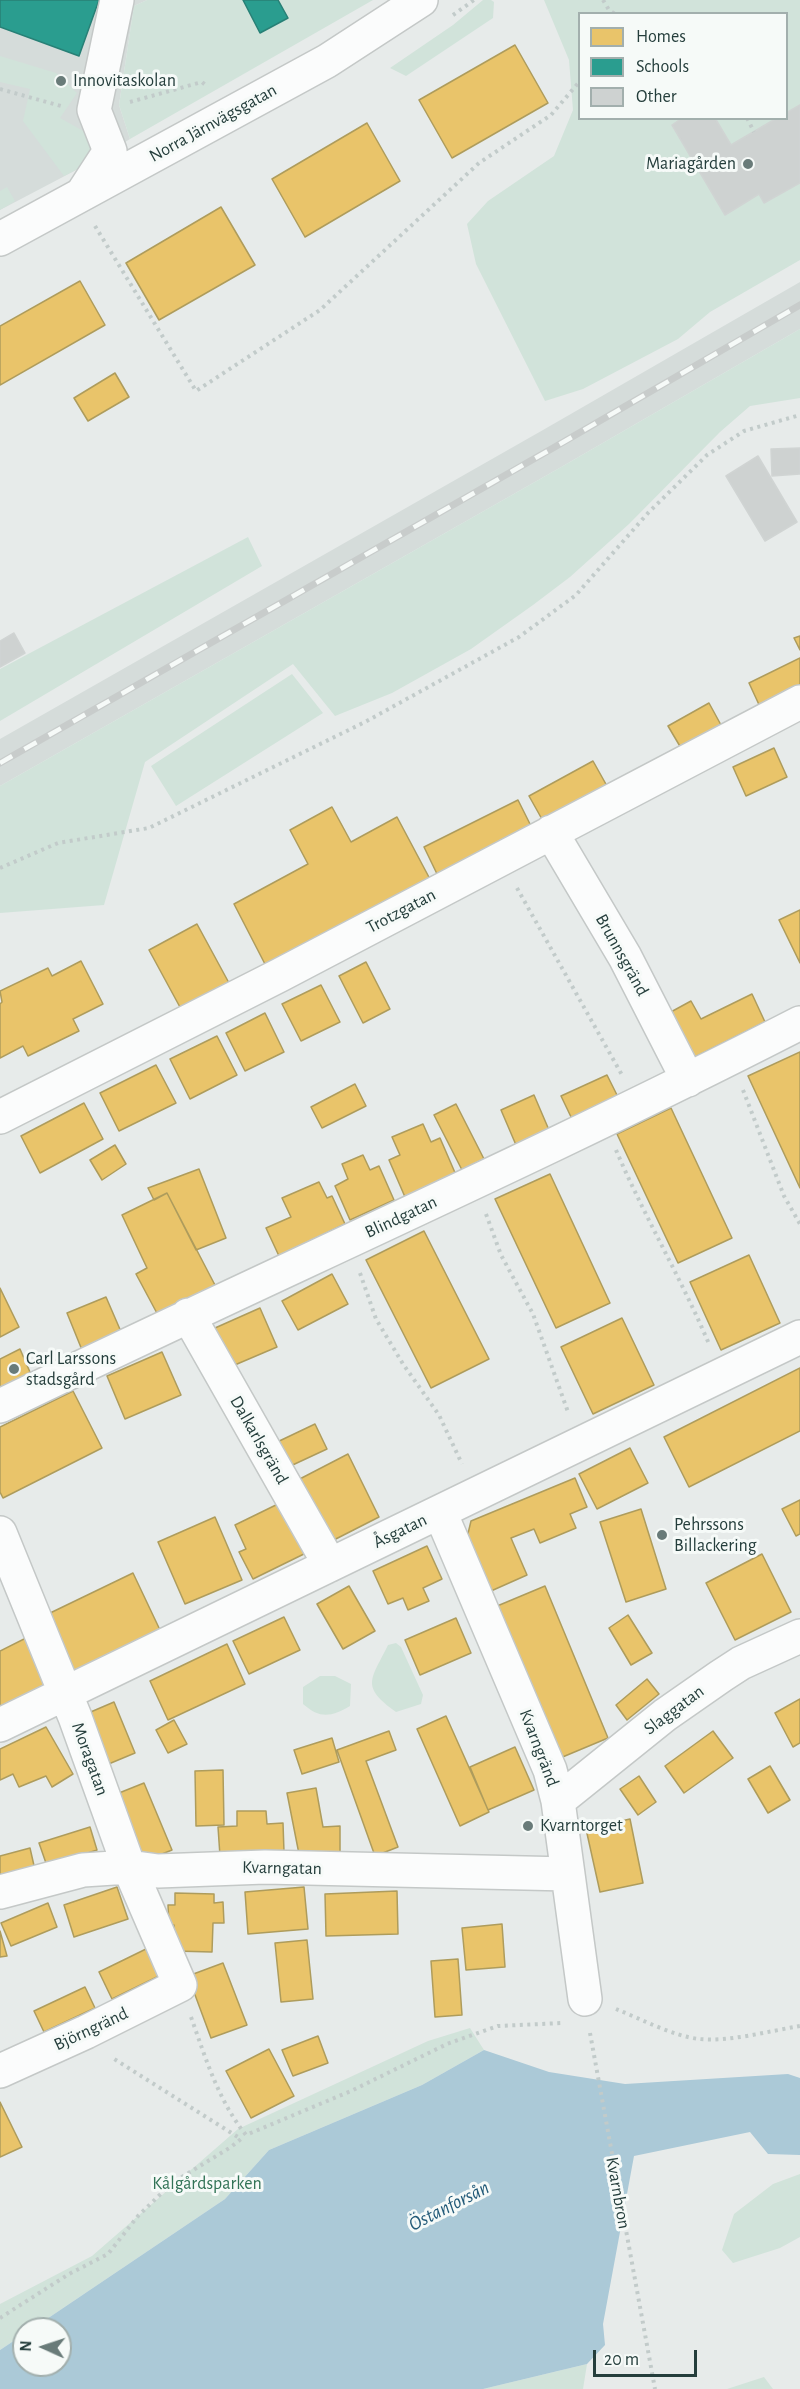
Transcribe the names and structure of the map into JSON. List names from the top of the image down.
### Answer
{
  "streets": {
    "street": [
      "Norra Järnvägsgatan",
      "Trotzgatan",
      "Brunnsgränd",
      "Blindgatan",
      "Dalkarlsgränd",
      "Åsgatan",
      "Slaggatan",
      "Kvarngränd",
      "Moragatan",
      "Kvarngatan",
      "Björngränd"
    ],
    "path": ["Kvarnbron"]
  },
  "crossings": [
    ["Trotzgatan", "Brunnsgränd"],
    ["Brunnsgränd", "Blindgatan"],
    ["Blindgatan", "Dalkarlsgränd"],
    ["Dalkarlsgränd", "Åsgatan"],
    ["Åsgatan", "Kvarngränd"],
    ["Åsgatan", "Moragatan"],
    ["Slaggatan", "Kvarngränd"],
    ["Kvarngränd", "Kvarngatan"],
    ["Moragatan", "Kvarngatan"],
    ["Moragatan", "Björngränd"]
  ],
  "water": ["Östanforsån"],
  "parks": ["Kålgårdsparken"],
  "places": [
    "Innovitaskolan",
    "Mariagården",
    "Carl Larssons stadsgård",
    "Pehrssons Billackering",
    "Kvarntorget"
  ],
  "legend": ["Homes", "Schools", "Other"],
  "scale_bar": "20 m",
  "north": "left"
}
